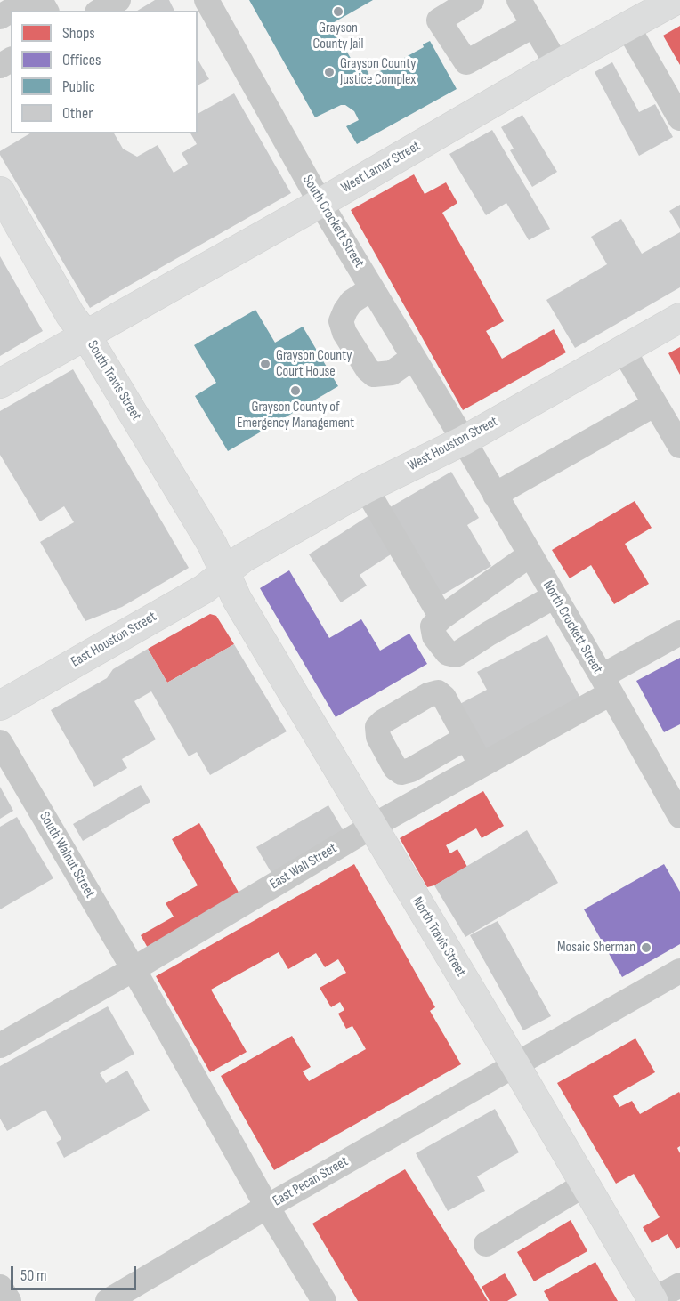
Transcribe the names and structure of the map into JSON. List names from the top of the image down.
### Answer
{
  "streets": {
    "main road": [
      "West Lamar Street",
      "South Travis Street",
      "West Houston Street",
      "East Houston Street",
      "North Travis Street"
    ],
    "street": [
      "South Crockett Street",
      "North Crockett Street",
      "South Walnut Street",
      "East Wall Street",
      "East Pecan Street"
    ]
  },
  "crossings": [
    ["West Lamar Street", "South Crockett Street"],
    ["West Lamar Street", "South Travis Street"],
    ["South Crockett Street", "West Houston Street"],
    ["South Crockett Street", "North Crockett Street"],
    ["South Travis Street", "West Houston Street"],
    ["South Travis Street", "East Houston Street"],
    ["South Travis Street", "North Travis Street"],
    ["West Houston Street", "North Crockett Street"],
    ["West Houston Street", "East Houston Street"],
    ["West Houston Street", "North Travis Street"],
    ["North Crockett Street", "East Wall Street"],
    ["East Houston Street", "North Travis Street"],
    ["South Walnut Street", "East Wall Street"],
    ["South Walnut Street", "East Pecan Street"],
    ["East Wall Street", "North Travis Street"],
    ["North Travis Street", "East Pecan Street"]
  ],
  "places": [
    "Grayson County Jail",
    "Grayson County Justice Complex",
    "Grayson County Court House",
    "Grayson County of Emergency Management",
    "Mosaic Sherman"
  ],
  "legend": [
    "Shops",
    "Offices",
    "Public",
    "Other"
  ],
  "scale_bar": "50 m"
}
